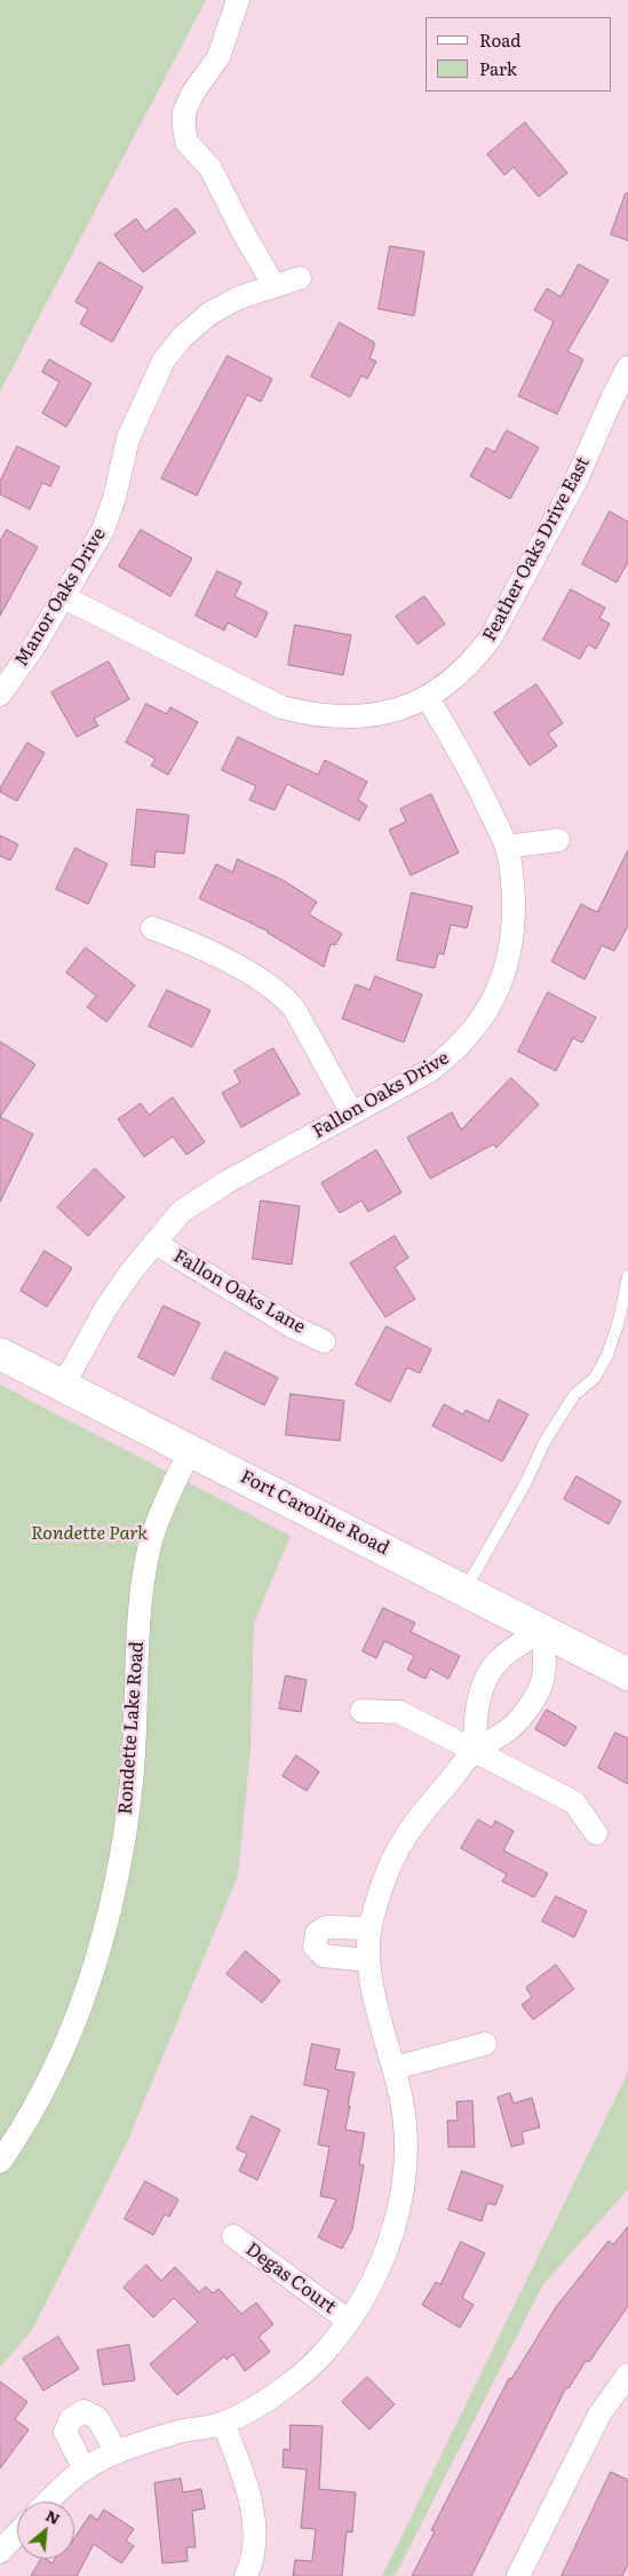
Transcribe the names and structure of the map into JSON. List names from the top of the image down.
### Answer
{
  "streets": {
    "street": [
      "Feather Oaks Drive East",
      "Manor Oaks Drive",
      "Fallon Oaks Drive",
      "Fallon Oaks Lane",
      "Fort Caroline Road",
      "Rondette Lake Road",
      "Degas Court"
    ]
  },
  "crossings": [
    ["Feather Oaks Drive East", "Manor Oaks Drive"],
    ["Feather Oaks Drive East", "Fallon Oaks Drive"],
    ["Fallon Oaks Drive", "Fallon Oaks Lane"],
    ["Fallon Oaks Drive", "Fort Caroline Road"],
    ["Fort Caroline Road", "Rondette Lake Road"]
  ],
  "parks": ["Rondette Park"],
  "legend": ["Road", "Park"],
  "north": "top right"
}
